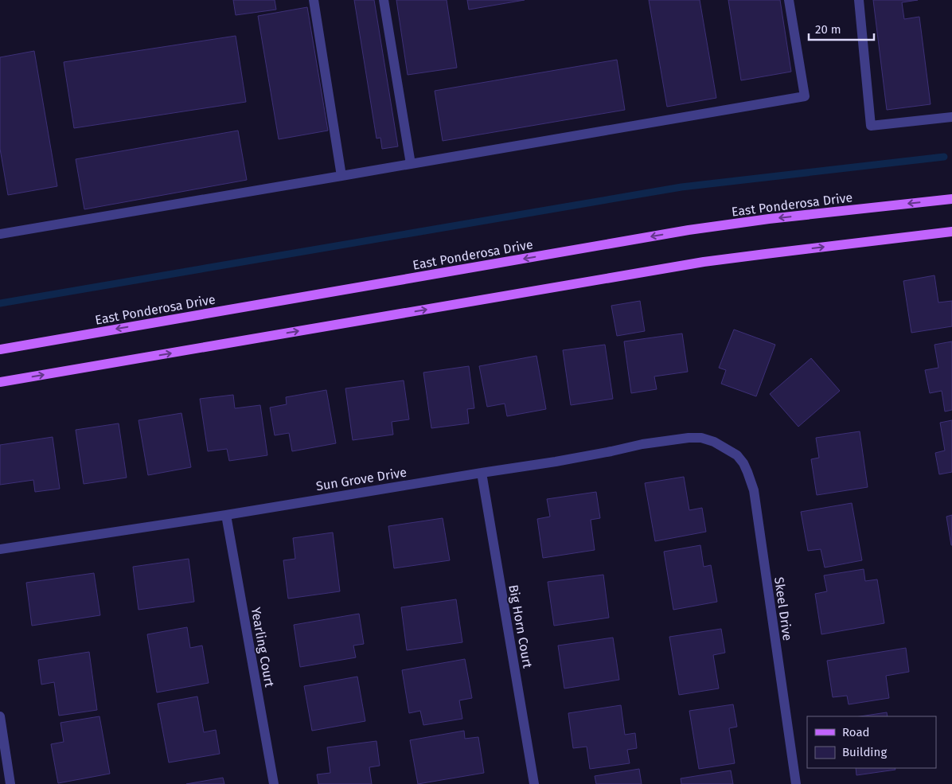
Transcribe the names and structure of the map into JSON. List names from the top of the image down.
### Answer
{
  "streets": {
    "main road": ["East Ponderosa Drive"],
    "street": [
      "Sun Grove Drive",
      "Skeel Drive",
      "Big Horn Court",
      "Yearling Court"
    ]
  },
  "crossings": [
    ["Sun Grove Drive", "Skeel Drive"],
    ["Sun Grove Drive", "Big Horn Court"],
    ["Sun Grove Drive", "Yearling Court"]
  ],
  "legend": ["Road", "Building"],
  "scale_bar": "20 m"
}
